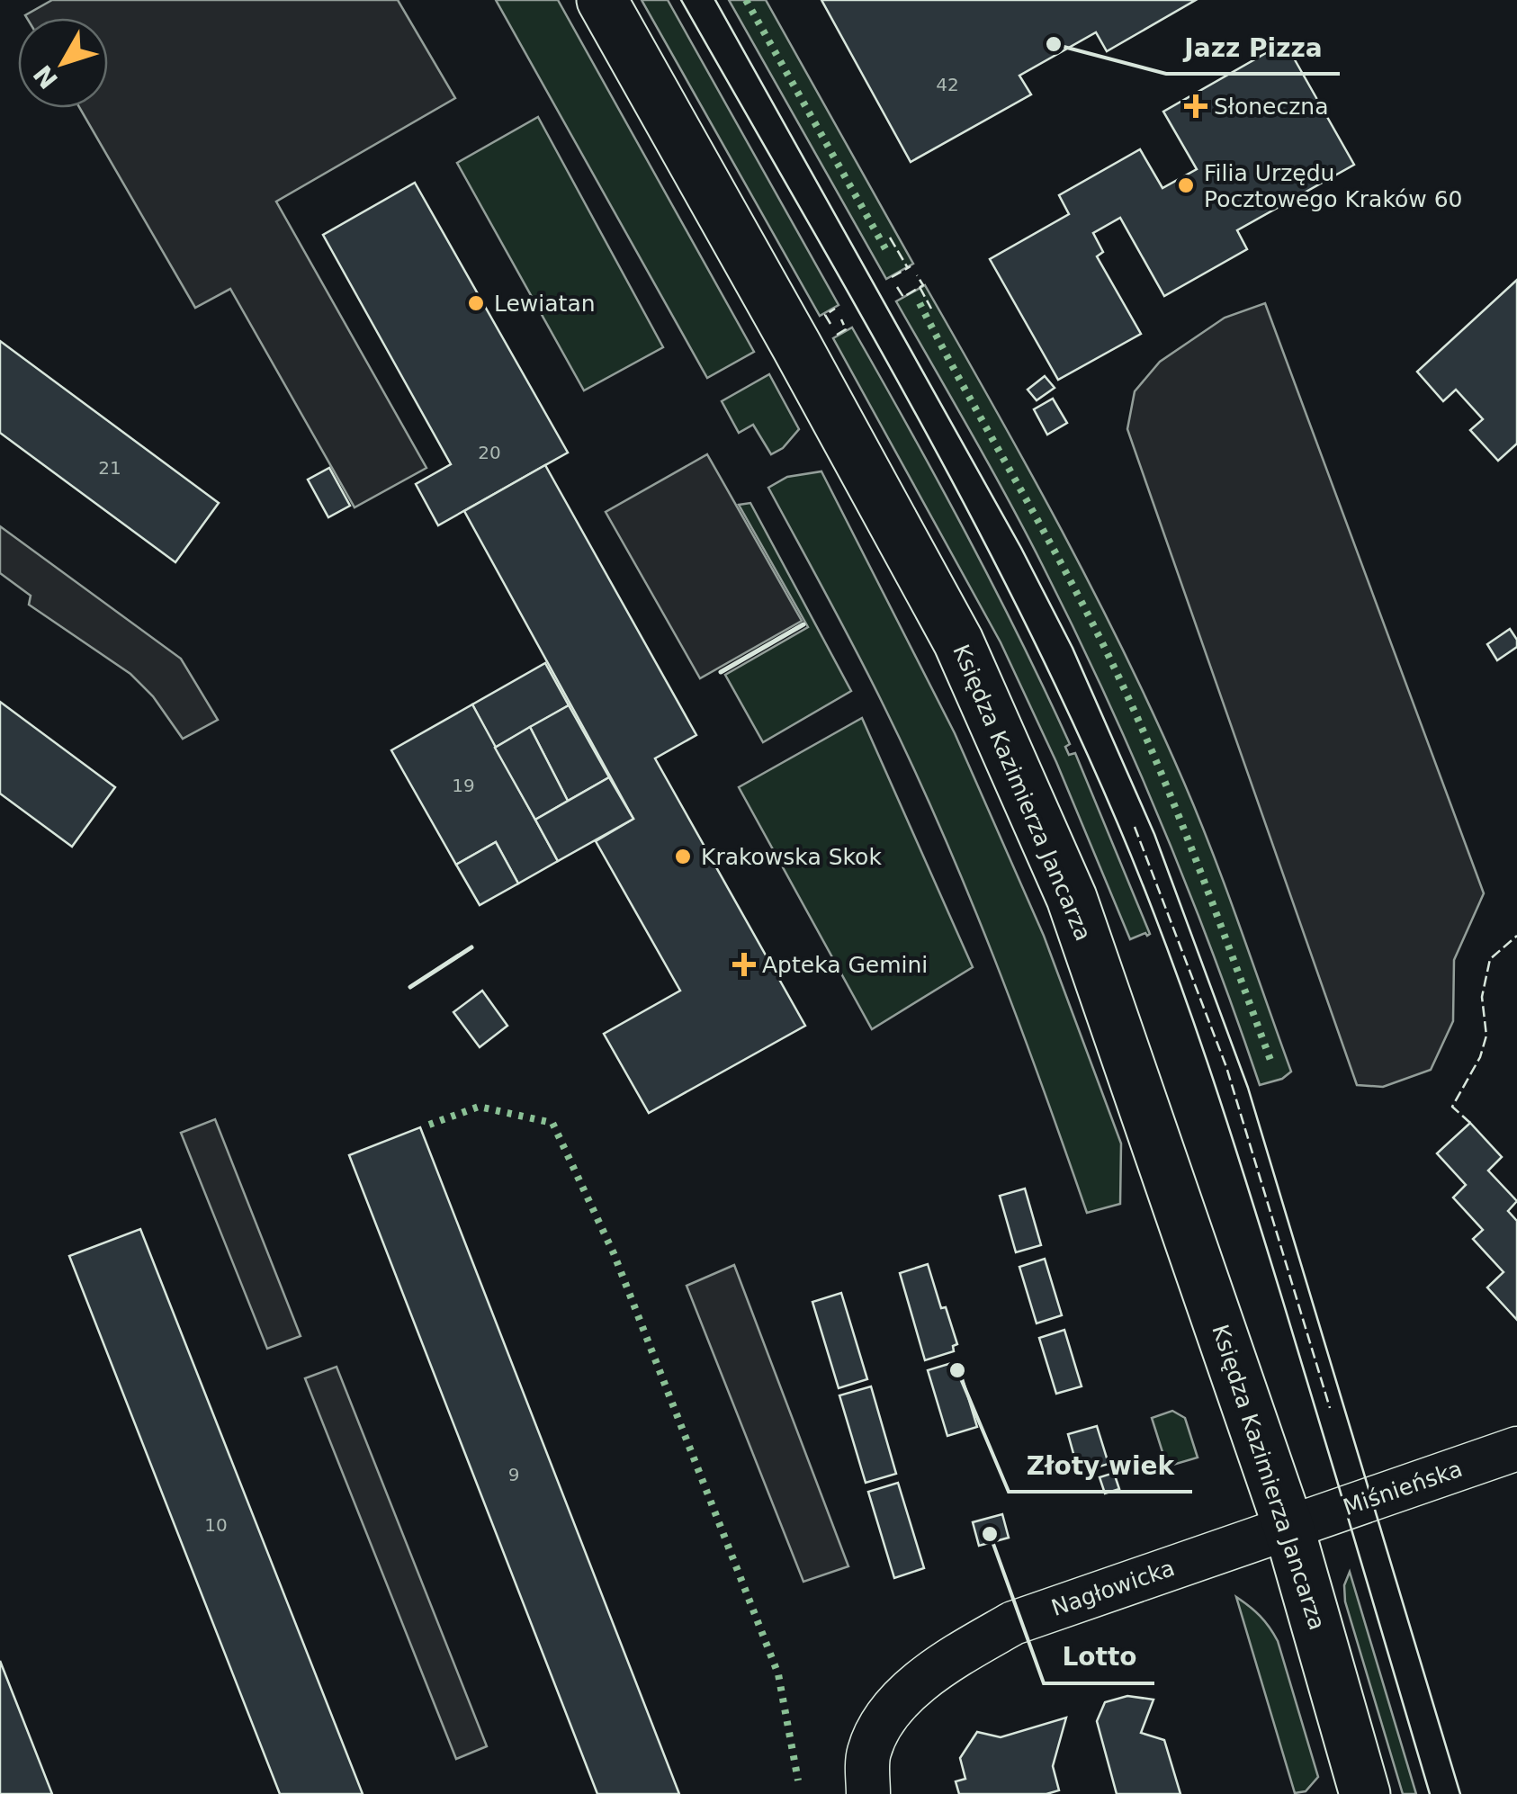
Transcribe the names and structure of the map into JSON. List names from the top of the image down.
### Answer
{
  "streets": {
    "street": ["Księdza Kazimierza Jancarza", "Miśnieńska", "Nagłowicka"]
  },
  "crossings": [
    ["Księdza Kazimierza Jancarza", "Miśnieńska"],
    ["Księdza Kazimierza Jancarza", "Nagłowicka"],
    ["Miśnieńska", "Nagłowicka"]
  ],
  "places": {
    "other": [
      "Jazz Pizza",
      "Filia Urzędu Pocztowego Kraków 60",
      "Lewiatan",
      "Krakowska Skok",
      "Złoty wiek",
      "Lotto"
    ],
    "health": ["Słoneczna", "Apteka Gemini"]
  },
  "house_numbers": [
    "42",
    "20",
    "21",
    "19",
    "9",
    "10"
  ],
  "north": "bottom left"
}
